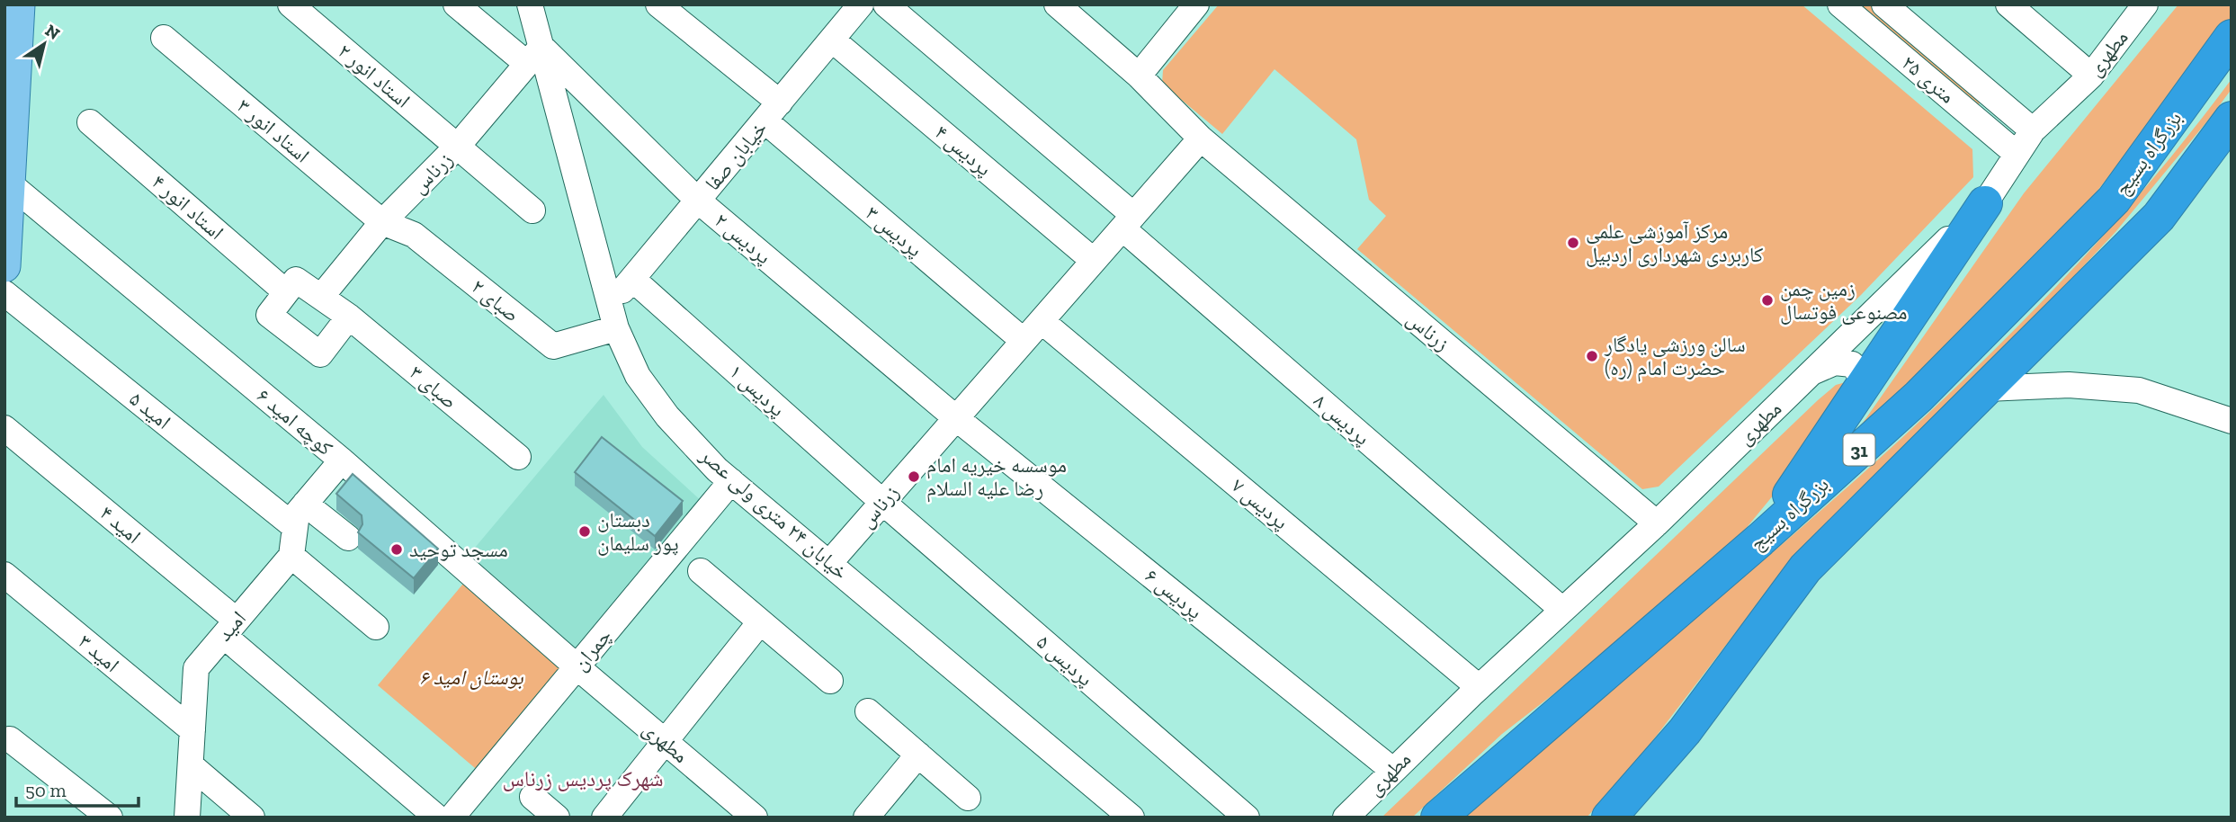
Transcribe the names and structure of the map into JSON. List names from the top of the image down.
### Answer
{
  "streets": {
    "highway": ["بزرگراه بسیج", "31"],
    "street": [
      "مطهری",
      "استاد انور ۲",
      "۲۵ متری",
      "استاد انور ۳",
      "پردیس ۴",
      "خیابان صفا",
      "زرناس",
      "استاد انور ۴",
      "پردیس ۳",
      "پردیس ۲",
      "صبای ۲",
      "صبای ۳",
      "پردیس ۱",
      "امید ۵",
      "پردیس ۸",
      "کوچه امید ۶",
      "پردیس ۷",
      "خیابان ۲۴ متری ولی عصر",
      "امید ۴",
      "پردیس ۶",
      "امید",
      "چمران",
      "امید ۳",
      "پردیس ۵"
    ]
  },
  "crossings": [
    ["مطهری", "۲۵ متری"],
    ["مطهری", "زرناس"],
    ["مطهری", "پردیس ۸"],
    ["مطهری", "کوچه امید ۶"],
    ["مطهری", "پردیس ۷"],
    ["مطهری", "پردیس ۶"],
    ["مطهری", "چمران"],
    ["استاد انور ۲", "زرناس"],
    ["استاد انور ۳", "زرناس"],
    ["استاد انور ۳", "صبای ۲"],
    ["پردیس ۴", "خیابان صفا"],
    ["پردیس ۴", "زرناس"],
    ["خیابان صفا", "پردیس ۳"],
    ["خیابان صفا", "پردیس ۲"],
    ["خیابان صفا", "صبای ۲"],
    ["خیابان صفا", "پردیس ۱"],
    ["خیابان صفا", "خیابان ۲۴ متری ولی عصر"],
    ["زرناس", "پردیس ۳"],
    ["زرناس", "پردیس ۲"],
    ["زرناس", "صبای ۲"],
    ["زرناس", "پردیس ۱"],
    ["زرناس", "پردیس ۸"],
    ["زرناس", "پردیس ۷"],
    ["زرناس", "خیابان ۲۴ متری ولی عصر"],
    ["زرناس", "پردیس ۶"],
    ["زرناس", "پردیس ۵"],
    ["پردیس ۲", "خیابان ۲۴ متری ولی عصر"],
    ["پردیس ۲", "پردیس ۶"],
    ["صبای ۲", "خیابان ۲۴ متری ولی عصر"],
    ["پردیس ۱", "پردیس ۵"],
    ["کوچه امید ۶", "چمران"],
    ["خیابان ۲۴ متری ولی عصر", "چمران"],
    ["امید ۴", "امید"],
    ["امید", "امید ۳"]
  ],
  "districts": ["شهرک پردیس زرناس"],
  "parks": ["بوستان امید ۶"],
  "places": [
    "مرکز آموزشی علمی کاربردی شهرداری اردبیل",
    "زمین چمن مصنوعی فوتسال",
    "سالن ورزشی یادگار حضرت امام (ره)",
    "موسسه خیریه امام رضا علیه السلام",
    "دبستان پور سلیمان",
    "مسجد توحید"
  ],
  "scale_bar": "50 m",
  "north": "top right"
}
